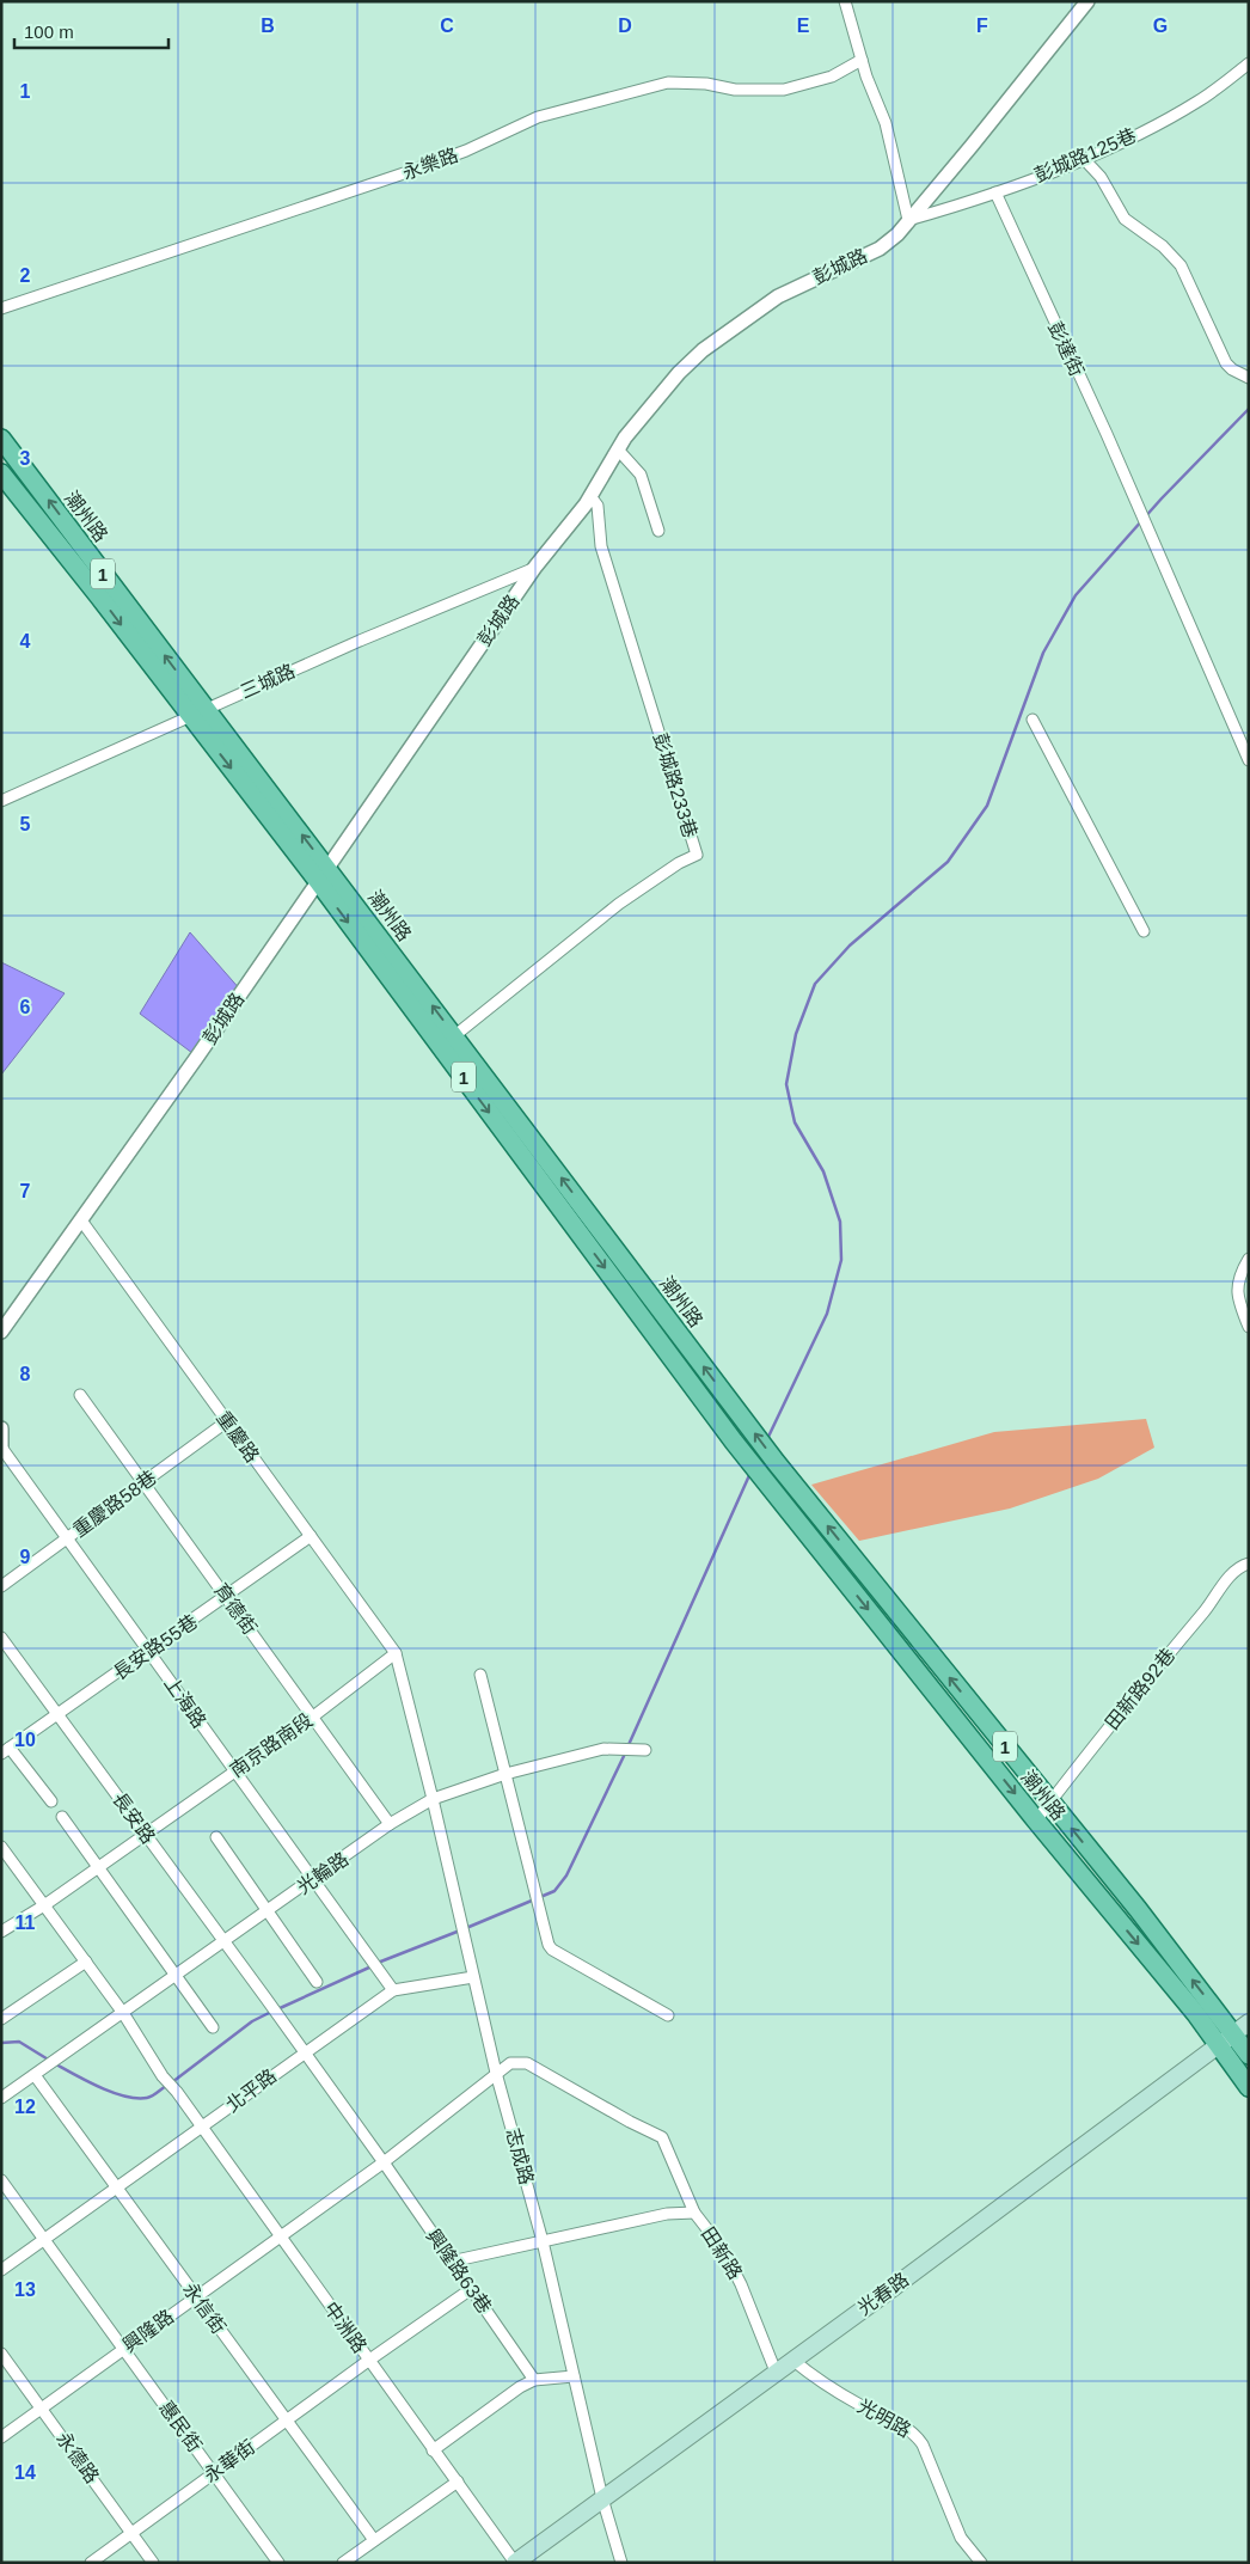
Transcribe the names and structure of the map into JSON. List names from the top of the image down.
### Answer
{
  "streets": {
    "main road": ["潮州路", "1", "光春路"],
    "street": [
      "彭城路125巷",
      "永樂路",
      "彭城路",
      "彭達街",
      "三城路",
      "彭城路233巷",
      "重慶路",
      "重慶路58巷",
      "育德街",
      "長安路55巷",
      "田新路92巷",
      "上海路",
      "南京路南段",
      "長安路",
      "光輪路",
      "北平路",
      "志成路",
      "田新路",
      "興隆路63巷",
      "永信街",
      "中洲路",
      "興隆路",
      "光明路",
      "惠民街",
      "永德路",
      "永華街"
    ]
  },
  "crossings": [
    ["彭城路125巷", "彭城路"],
    ["彭城路125巷", "彭達街"],
    ["彭城路", "潮州路"],
    ["彭城路", "三城路"],
    ["彭城路", "彭城路233巷"],
    ["彭城路", "重慶路"],
    ["潮州路", "三城路"],
    ["潮州路", "彭城路233巷"],
    ["潮州路", "田新路92巷"],
    ["潮州路", "光春路"],
    ["重慶路", "重慶路58巷"],
    ["重慶路", "長安路55巷"],
    ["重慶路", "南京路南段"],
    ["重慶路58巷", "育德街"],
    ["重慶路58巷", "上海路"],
    ["育德街", "長安路55巷"],
    ["育德街", "南京路南段"],
    ["育德街", "光輪路"],
    ["長安路55巷", "上海路"],
    ["長安路55巷", "長安路"],
    ["上海路", "南京路南段"],
    ["上海路", "光輪路"],
    ["上海路", "北平路"],
    ["南京路南段", "長安路"],
    ["長安路", "光輪路"],
    ["長安路", "北平路"],
    ["光輪路", "志成路"],
    ["光輪路", "永信街"],
    ["光輪路", "中洲路"],
    ["北平路", "志成路"],
    ["北平路", "永信街"],
    ["北平路", "中洲路"],
    ["志成路", "光春路"],
    ["志成路", "興隆路"],
    ["田新路", "光春路"],
    ["田新路", "興隆路"],
    ["興隆路63巷", "興隆路"],
    ["興隆路63巷", "永華街"],
    ["光春路", "中洲路"],
    ["光春路", "光明路"],
    ["永信街", "興隆路"],
    ["永信街", "永華街"],
    ["中洲路", "興隆路"],
    ["中洲路", "永華街"],
    ["興隆路", "惠民街"],
    ["興隆路", "永德路"],
    ["惠民街", "永華街"],
    ["永德路", "永華街"]
  ],
  "scale_bar": "100 m",
  "grid": {
    "columns": [
      "B",
      "C",
      "D",
      "E",
      "F",
      "G"
    ],
    "rows": [
      "1",
      "2",
      "3",
      "4",
      "5",
      "6",
      "7",
      "8",
      "9",
      "10",
      "11",
      "12",
      "13",
      "14"
    ]
  }
}
